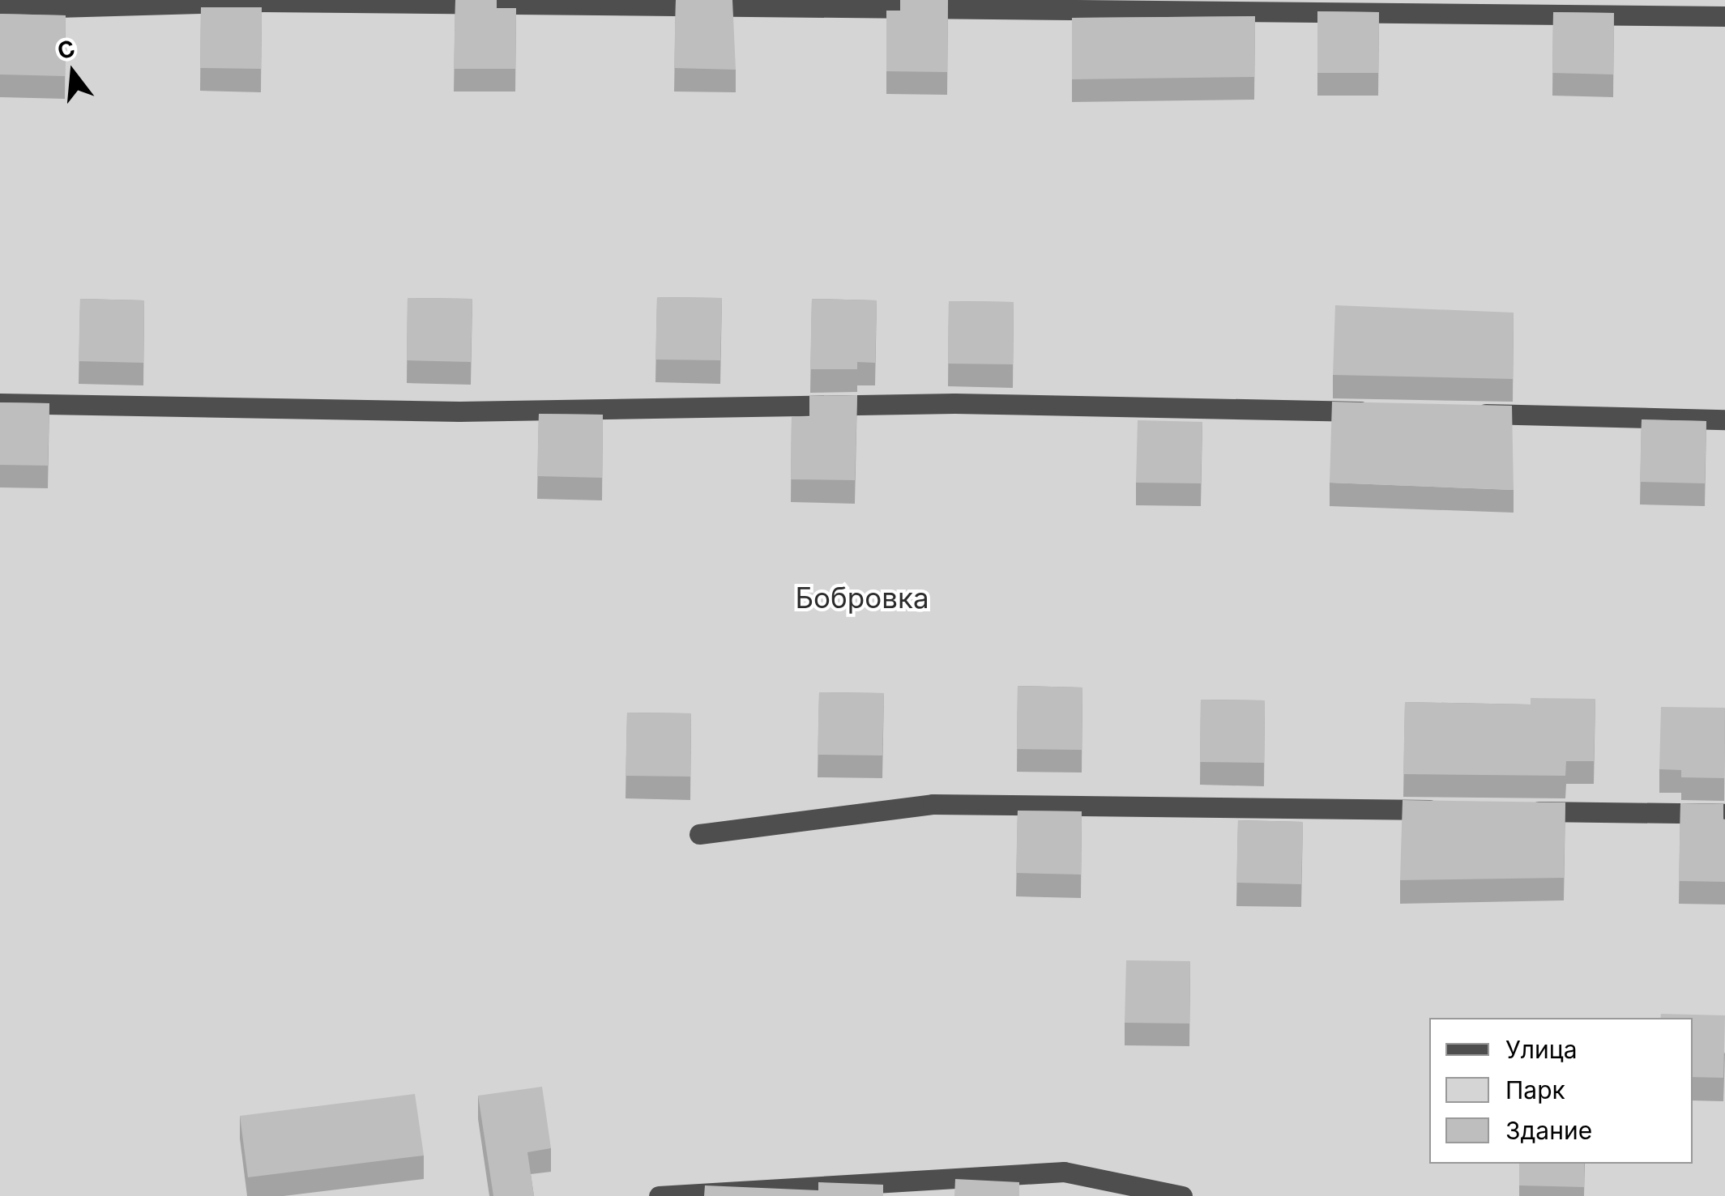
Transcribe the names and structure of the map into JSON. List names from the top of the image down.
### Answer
{
  "parks": ["Бобровка"],
  "legend": ["Улица", "Парк", "Здание"],
  "north": "top"
}
